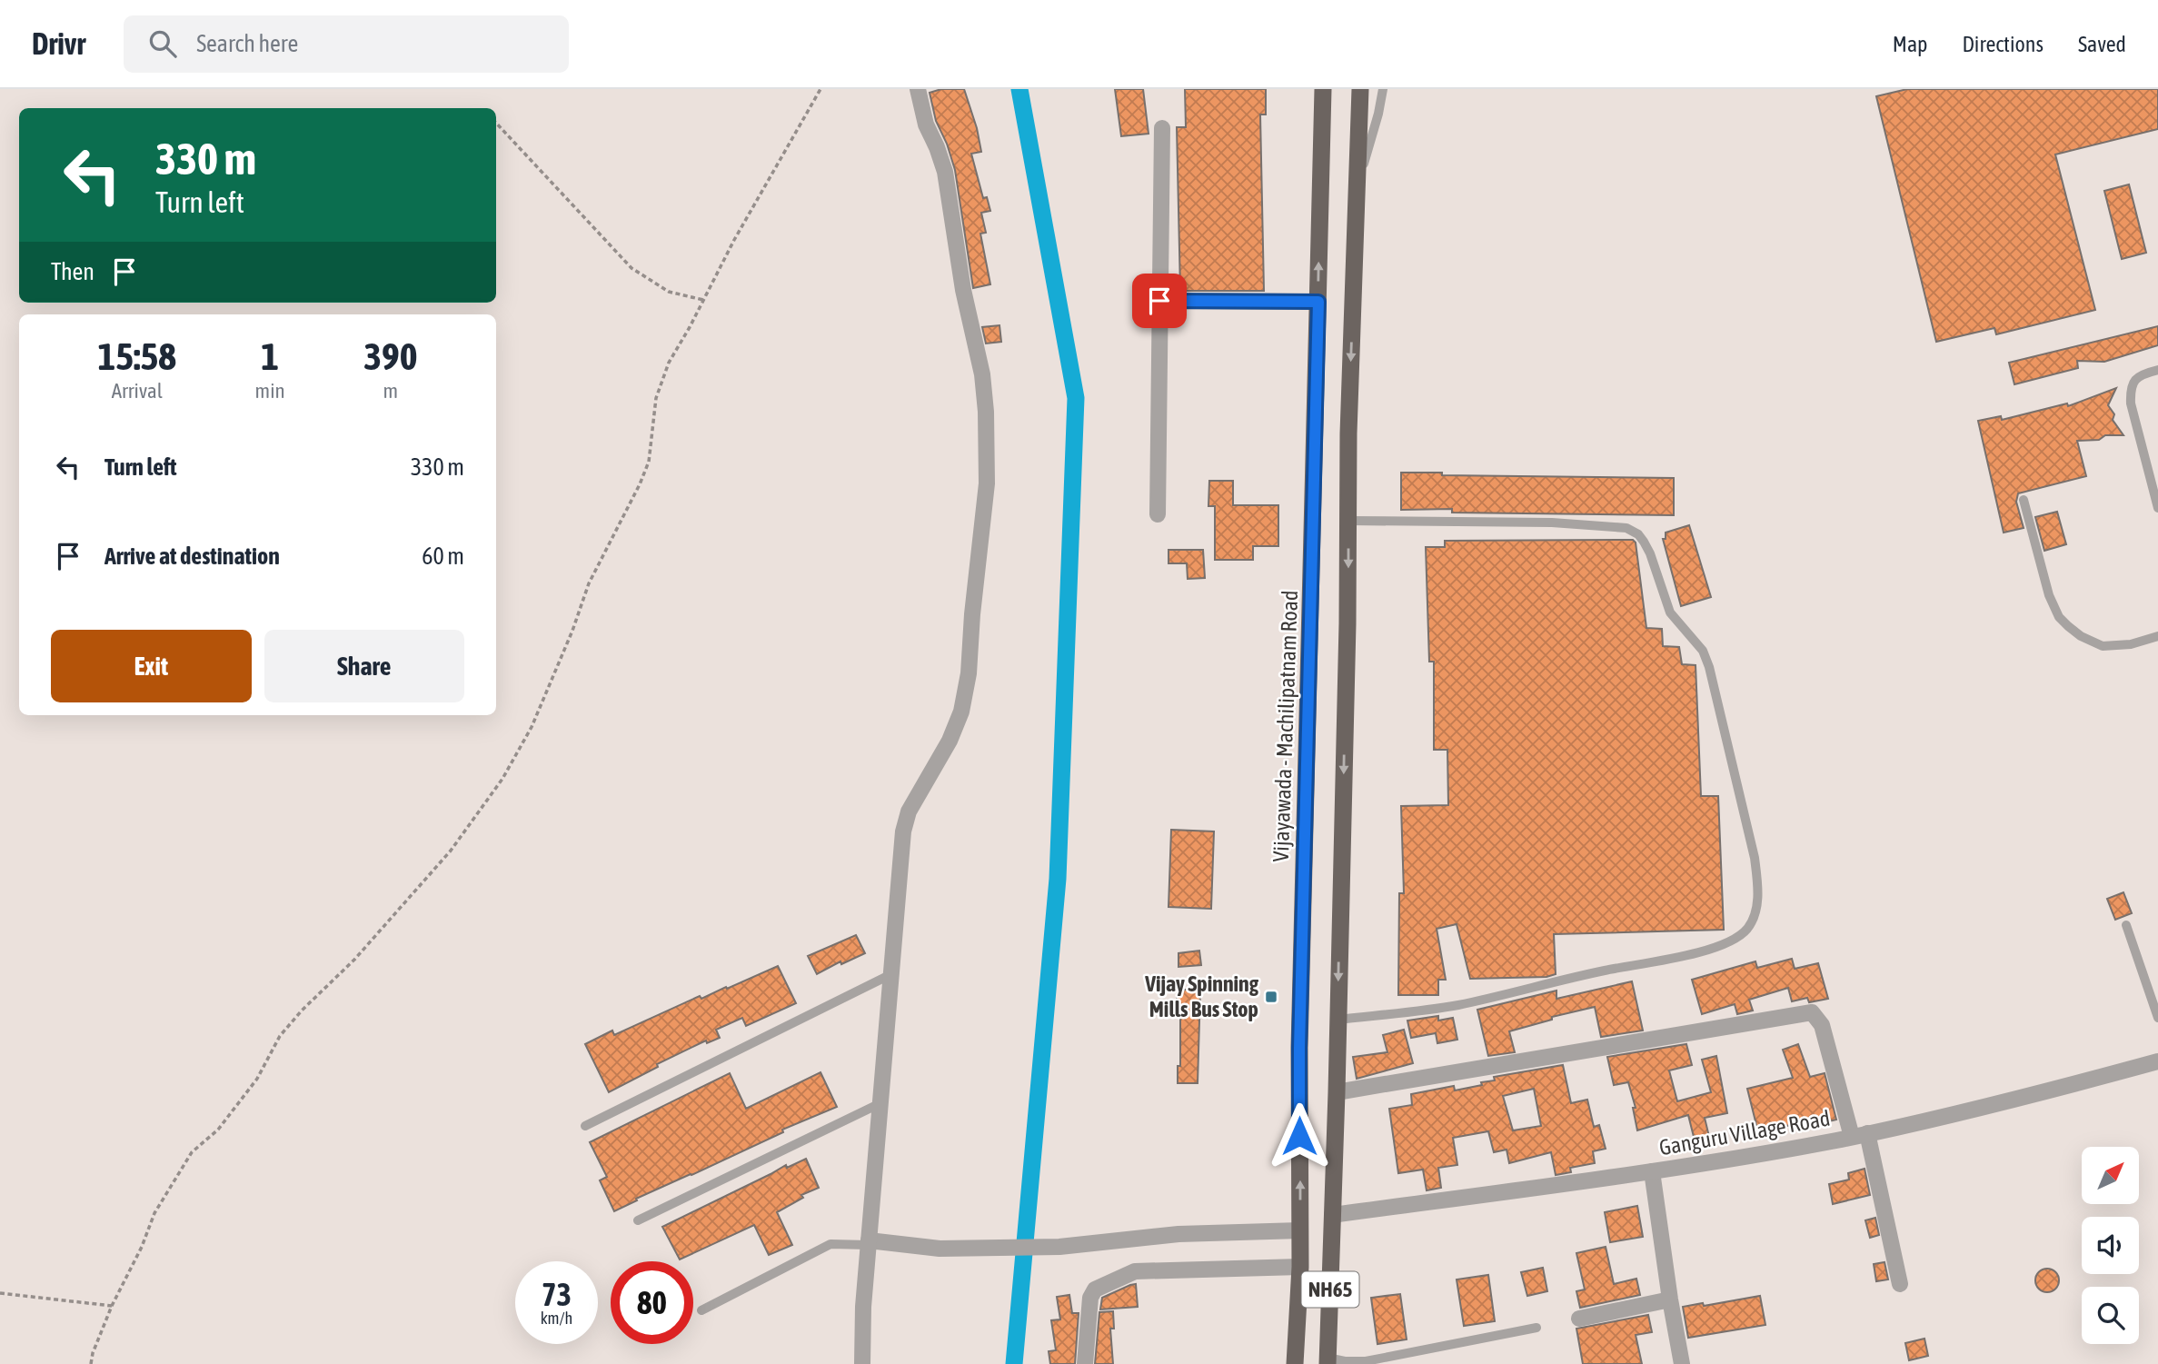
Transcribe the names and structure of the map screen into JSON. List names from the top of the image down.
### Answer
{
  "streets": {
    "highway": ["Vijayawada - Machilipatnam Road", "NH65"],
    "street": ["Ganguru Village Road"]
  },
  "crossings": [
    ["Ganguru Village Road", "NH65"]
  ],
  "places": {
    "transit": ["Vijay Spinning Mills Bus Stop"]
  },
  "north": "top right",
  "page": {
    "header": "Drivr",
    "search": "Search here",
    "nav": ["Map", "Directions", "Saved"],
    "turn": ["330 m", "Turn left"],
    "then": "Then",
    "eta": [
      "15:58",
      "Arrival",
      "1",
      "min",
      "390",
      "m"
    ],
    "list": [
      {
        "name": "Turn left",
        "value": "330 m"
      },
      {
        "name": "Arrive at destination",
        "value": "60 m"
      }
    ],
    "buttons": ["Exit", "Share"],
    "speed": "73 km/h",
    "limit": "80"
  }
}
